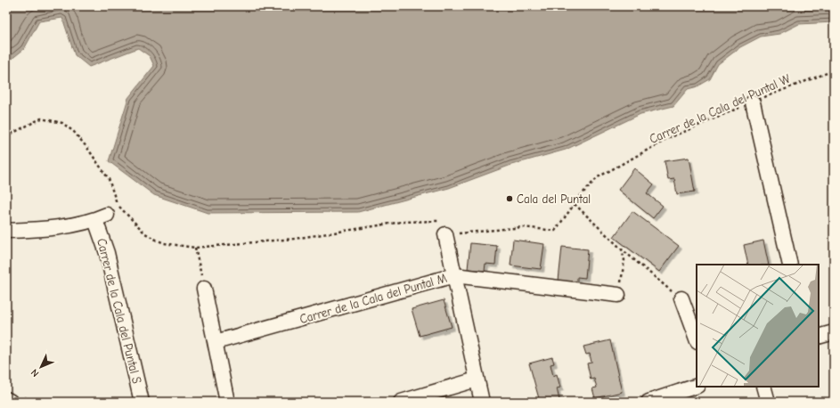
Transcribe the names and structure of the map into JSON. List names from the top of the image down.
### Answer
{
  "streets": {
    "street": ["Carrer de la Cala del Puntal M", "Carrer de la Cala del Puntal S"],
    "path": ["Carrer de la Cala del Puntal W"]
  },
  "places": ["Cala del Puntal"],
  "north": "bottom left"
}
